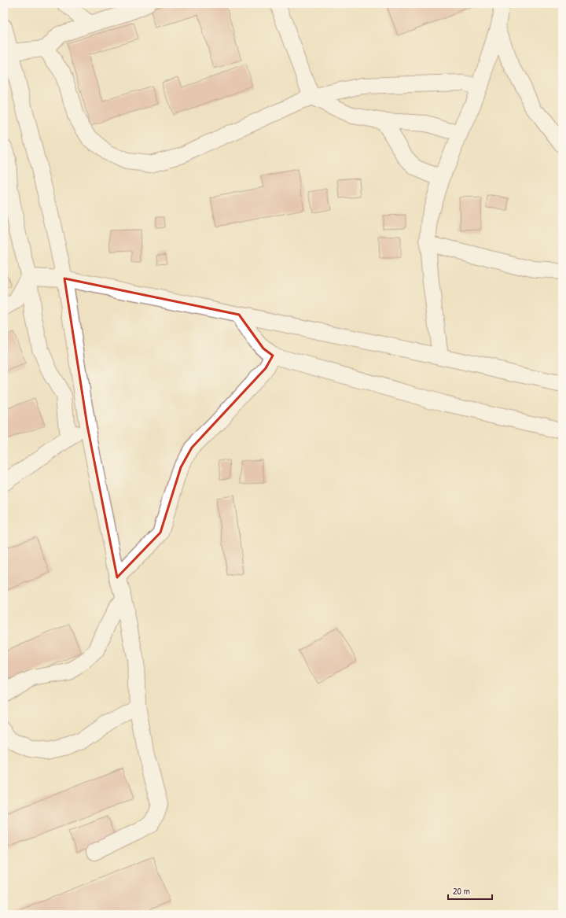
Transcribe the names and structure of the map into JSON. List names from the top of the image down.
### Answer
{
  "scale_bar": "20 m"
}
